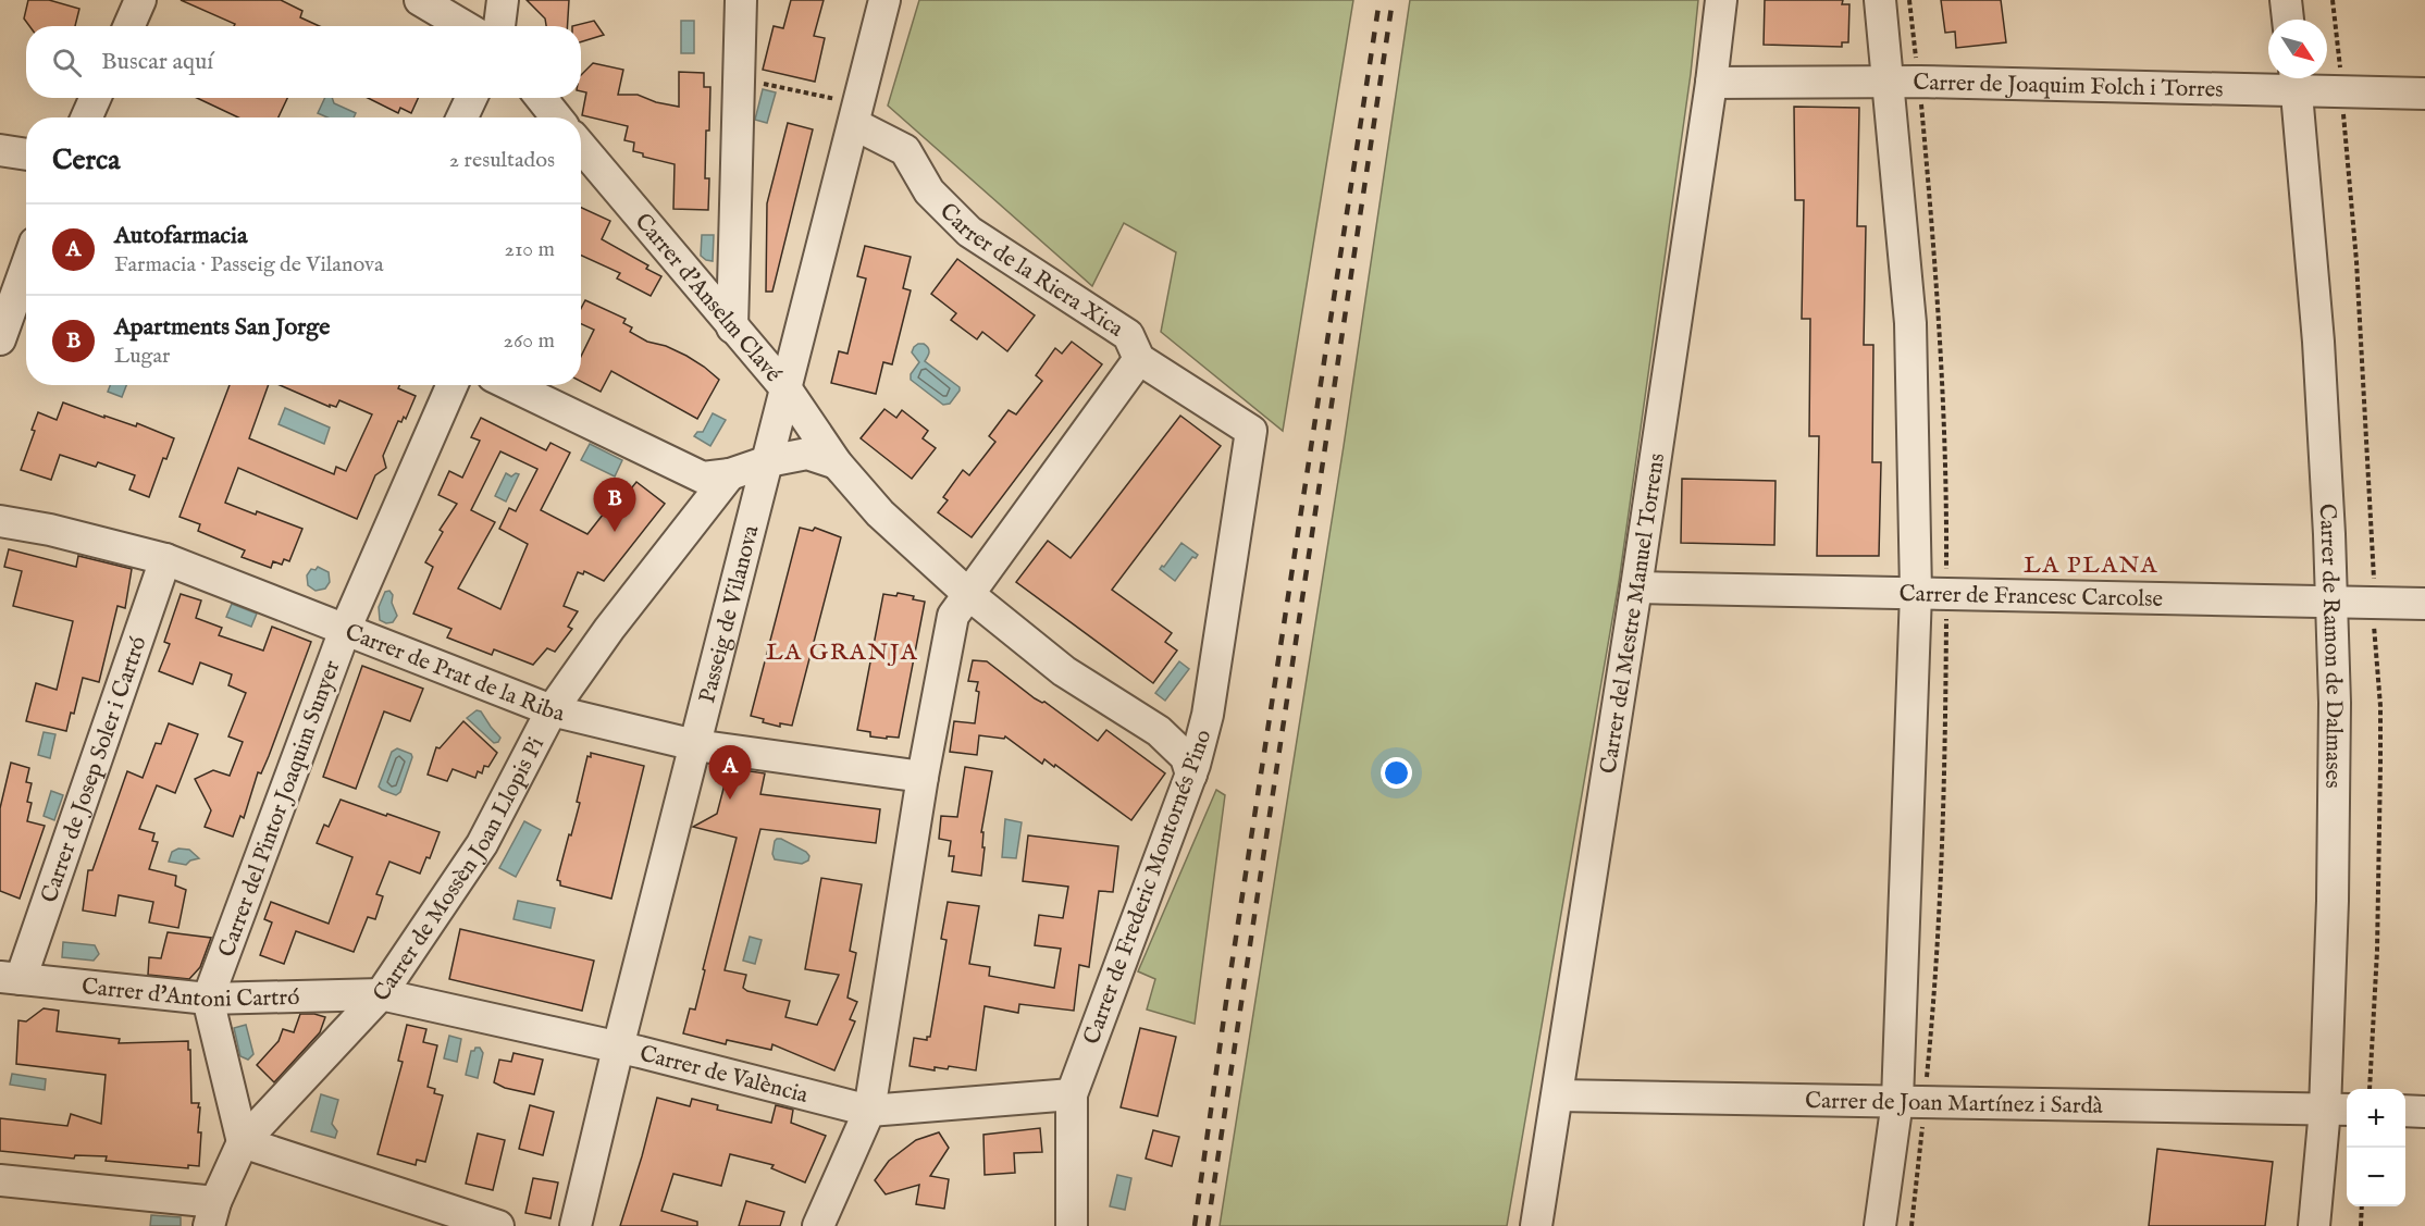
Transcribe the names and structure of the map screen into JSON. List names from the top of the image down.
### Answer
{
  "streets": {
    "street": [
      "Carrer de Joaquim Folch i Torres",
      "Carrer de la Riera Xica",
      "Carrer d'Anselm Clavé",
      "Carrer de Francesc Carcolse",
      "Passeig de Vilanova",
      "Carrer del Mestre Manuel Torrens",
      "Carrer de Ramon de Dalmases",
      "Carrer de Prat de la Riba",
      "Carrer de Josep Soler i Cartró",
      "Carrer del Pintor Joaquim Sunyer",
      "Carrer de Mossèn Joan Llopis Pi",
      "Carrer de Frederic Montornés Pino",
      "Carrer d'Antoni Cartró",
      "Carrer de València",
      "Carrer de Joan Martínez i Sardà"
    ]
  },
  "crossings": [
    ["Carrer de Joaquim Folch i Torres", "Carrer del Mestre Manuel Torrens"],
    ["Carrer de Joaquim Folch i Torres", "Carrer de Ramon de Dalmases"],
    ["Carrer de la Riera Xica", "Passeig de Vilanova"],
    ["Carrer de la Riera Xica", "Carrer de Frederic Montornés Pino"],
    ["Carrer d'Anselm Clavé", "Passeig de Vilanova"],
    ["Carrer d'Anselm Clavé", "Carrer de Frederic Montornés Pino"],
    ["Carrer de Francesc Carcolse", "Carrer del Mestre Manuel Torrens"],
    ["Carrer de Francesc Carcolse", "Carrer de Ramon de Dalmases"],
    ["Passeig de Vilanova", "Carrer de Prat de la Riba"],
    ["Passeig de Vilanova", "Carrer de València"],
    ["Carrer del Mestre Manuel Torrens", "Carrer de Joan Martínez i Sardà"],
    ["Carrer de Ramon de Dalmases", "Carrer de Joan Martínez i Sardà"],
    ["Carrer de Prat de la Riba", "Carrer de Josep Soler i Cartró"],
    ["Carrer de Prat de la Riba", "Carrer del Pintor Joaquim Sunyer"],
    ["Carrer de Prat de la Riba", "Carrer de Mossèn Joan Llopis Pi"],
    ["Carrer de Josep Soler i Cartró", "Carrer d'Antoni Cartró"],
    ["Carrer del Pintor Joaquim Sunyer", "Carrer d'Antoni Cartró"],
    ["Carrer de Mossèn Joan Llopis Pi", "Carrer d'Antoni Cartró"],
    ["Carrer de Mossèn Joan Llopis Pi", "Carrer de València"],
    ["Carrer de Frederic Montornés Pino", "Carrer de València"],
    ["Carrer d'Antoni Cartró", "Carrer de València"]
  ],
  "districts": ["LA PLANA", "LA GRANJA"],
  "north": "bottom right",
  "page": {
    "search": "Buscar aquí",
    "heading": ["Cerca", "2 resultados"],
    "list": [
      {
        "mark": "A",
        "name": "Autofarmacia",
        "note": "Farmacia · Passeig de Vilanova",
        "value": "210 m"
      },
      {
        "mark": "B",
        "name": "Apartments San Jorge",
        "note": "Lugar",
        "value": "260 m"
      }
    ],
    "pins": ["B", "A"],
    "map_buttons": ["+", "−"]
  }
}
